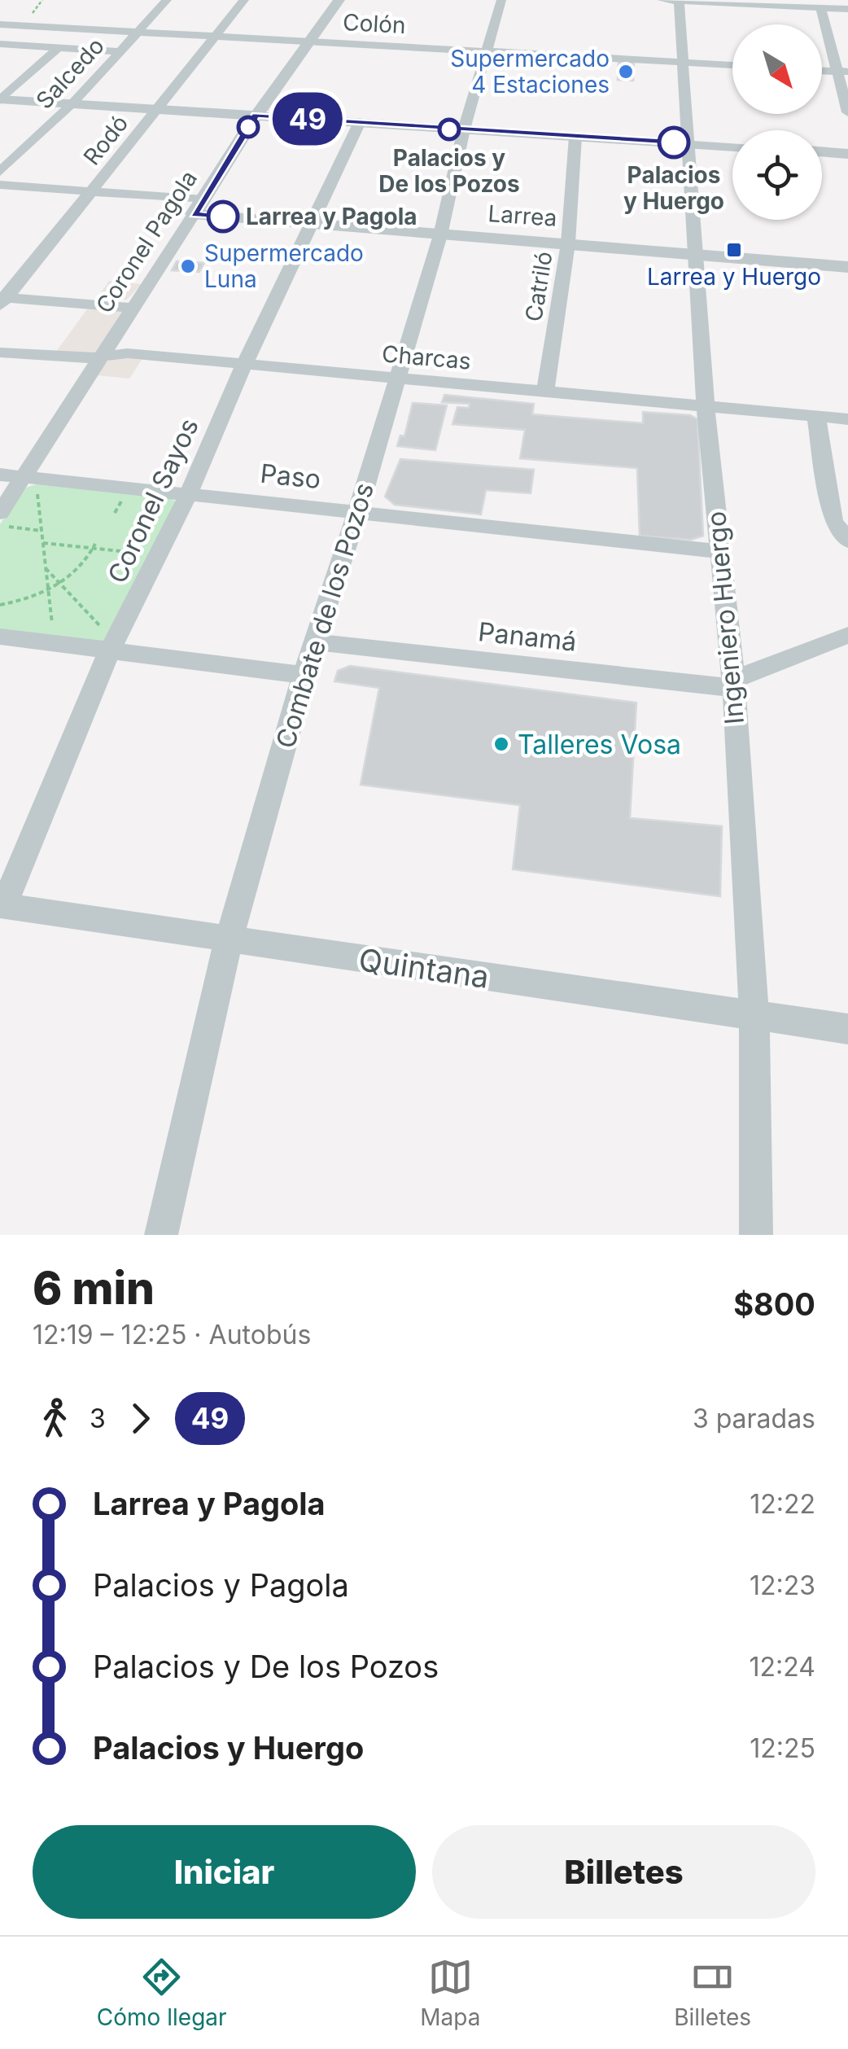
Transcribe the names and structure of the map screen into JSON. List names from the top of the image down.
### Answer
{
  "streets": {
    "street": [
      "Colón",
      "Salcedo",
      "Rodó",
      "Larrea",
      "Coronel Pagola",
      "Catriló",
      "Charcas",
      "Paso",
      "Coronel Sayos",
      "Combate de los Pozos",
      "Ingeniero Huergo",
      "Panamá",
      "Quintana"
    ]
  },
  "crossings": [
    ["Colón", "Salcedo"],
    ["Colón", "Rodó"],
    ["Colón", "Coronel Pagola"],
    ["Colón", "Combate de los Pozos"],
    ["Colón", "Ingeniero Huergo"],
    ["Rodó", "Larrea"],
    ["Larrea", "Coronel Pagola"],
    ["Larrea", "Catriló"],
    ["Larrea", "Coronel Sayos"],
    ["Larrea", "Combate de los Pozos"],
    ["Larrea", "Ingeniero Huergo"],
    ["Coronel Pagola", "Charcas"],
    ["Coronel Pagola", "Paso"],
    ["Catriló", "Charcas"],
    ["Charcas", "Coronel Sayos"],
    ["Charcas", "Combate de los Pozos"],
    ["Charcas", "Ingeniero Huergo"],
    ["Paso", "Coronel Sayos"],
    ["Paso", "Combate de los Pozos"],
    ["Paso", "Ingeniero Huergo"],
    ["Coronel Sayos", "Quintana"],
    ["Combate de los Pozos", "Panamá"],
    ["Combate de los Pozos", "Quintana"],
    ["Ingeniero Huergo", "Panamá"],
    ["Ingeniero Huergo", "Quintana"]
  ],
  "places": {
    "other": [
      "Supermercado 4 Estaciones",
      "Palacios y De los Pozos",
      "Palacios y Huergo",
      "Larrea y Pagola",
      "Supermercado Luna",
      "Talleres Vosa"
    ],
    "transit": ["Larrea y Huergo"]
  },
  "lines": ["bus line 49"],
  "north": "bottom right",
  "page": {
    "on_map": "49",
    "heading": ["6 min", "12:19 – 12:25 · Autobús", "$800"],
    "legs": ["3", "49", "3 paradas"],
    "list": [
      {
        "name": "Larrea y Pagola",
        "value": "12:22"
      },
      {
        "name": "Palacios y Pagola",
        "value": "12:23"
      },
      {
        "name": "Palacios y De los Pozos",
        "value": "12:24"
      },
      {
        "name": "Palacios y Huergo",
        "value": "12:25"
      }
    ],
    "buttons": ["Iniciar", "Billetes"],
    "tabs": ["Cómo llegar", "Mapa", "Billetes"]
  }
}
